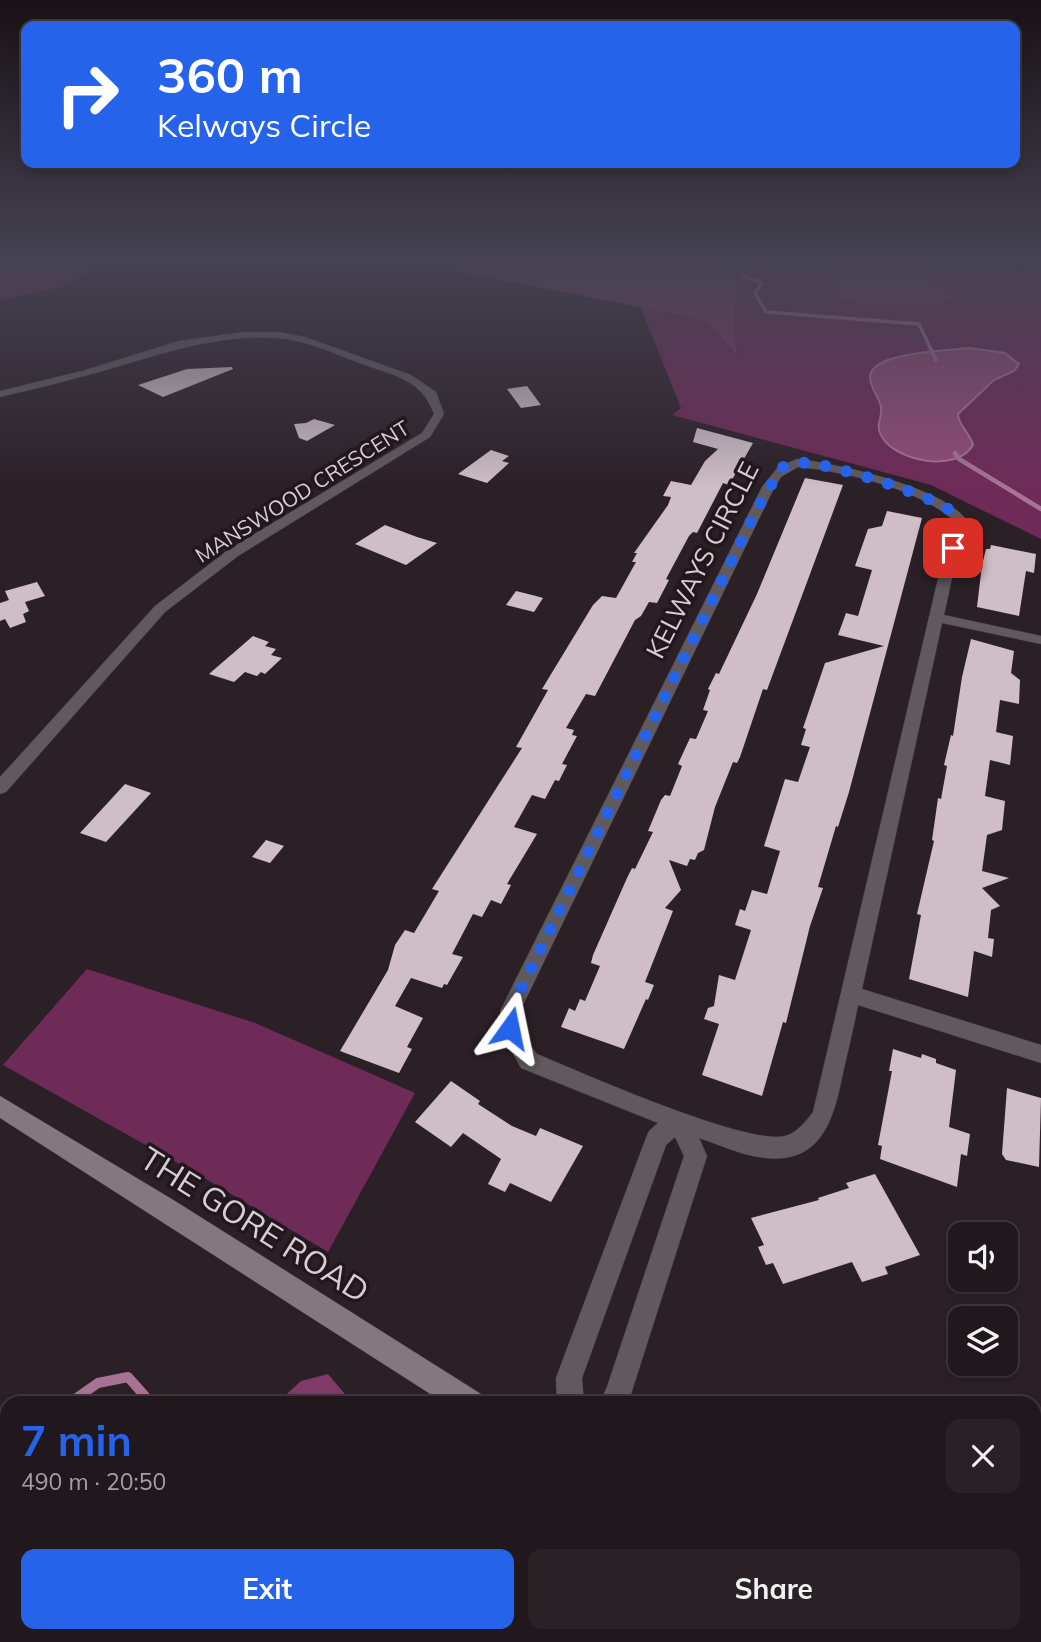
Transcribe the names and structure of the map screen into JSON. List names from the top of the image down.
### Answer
{
  "streets": {
    "main road": ["THE GORE ROAD"],
    "street": ["MANSWOOD CRESCENT", "KELWAYS CIRCLE"]
  },
  "page": {
    "turn": ["360 m", "Kelways Circle"],
    "heading": ["7 min", "490 m · 20:50"],
    "buttons": ["Exit", "Share"]
  }
}
